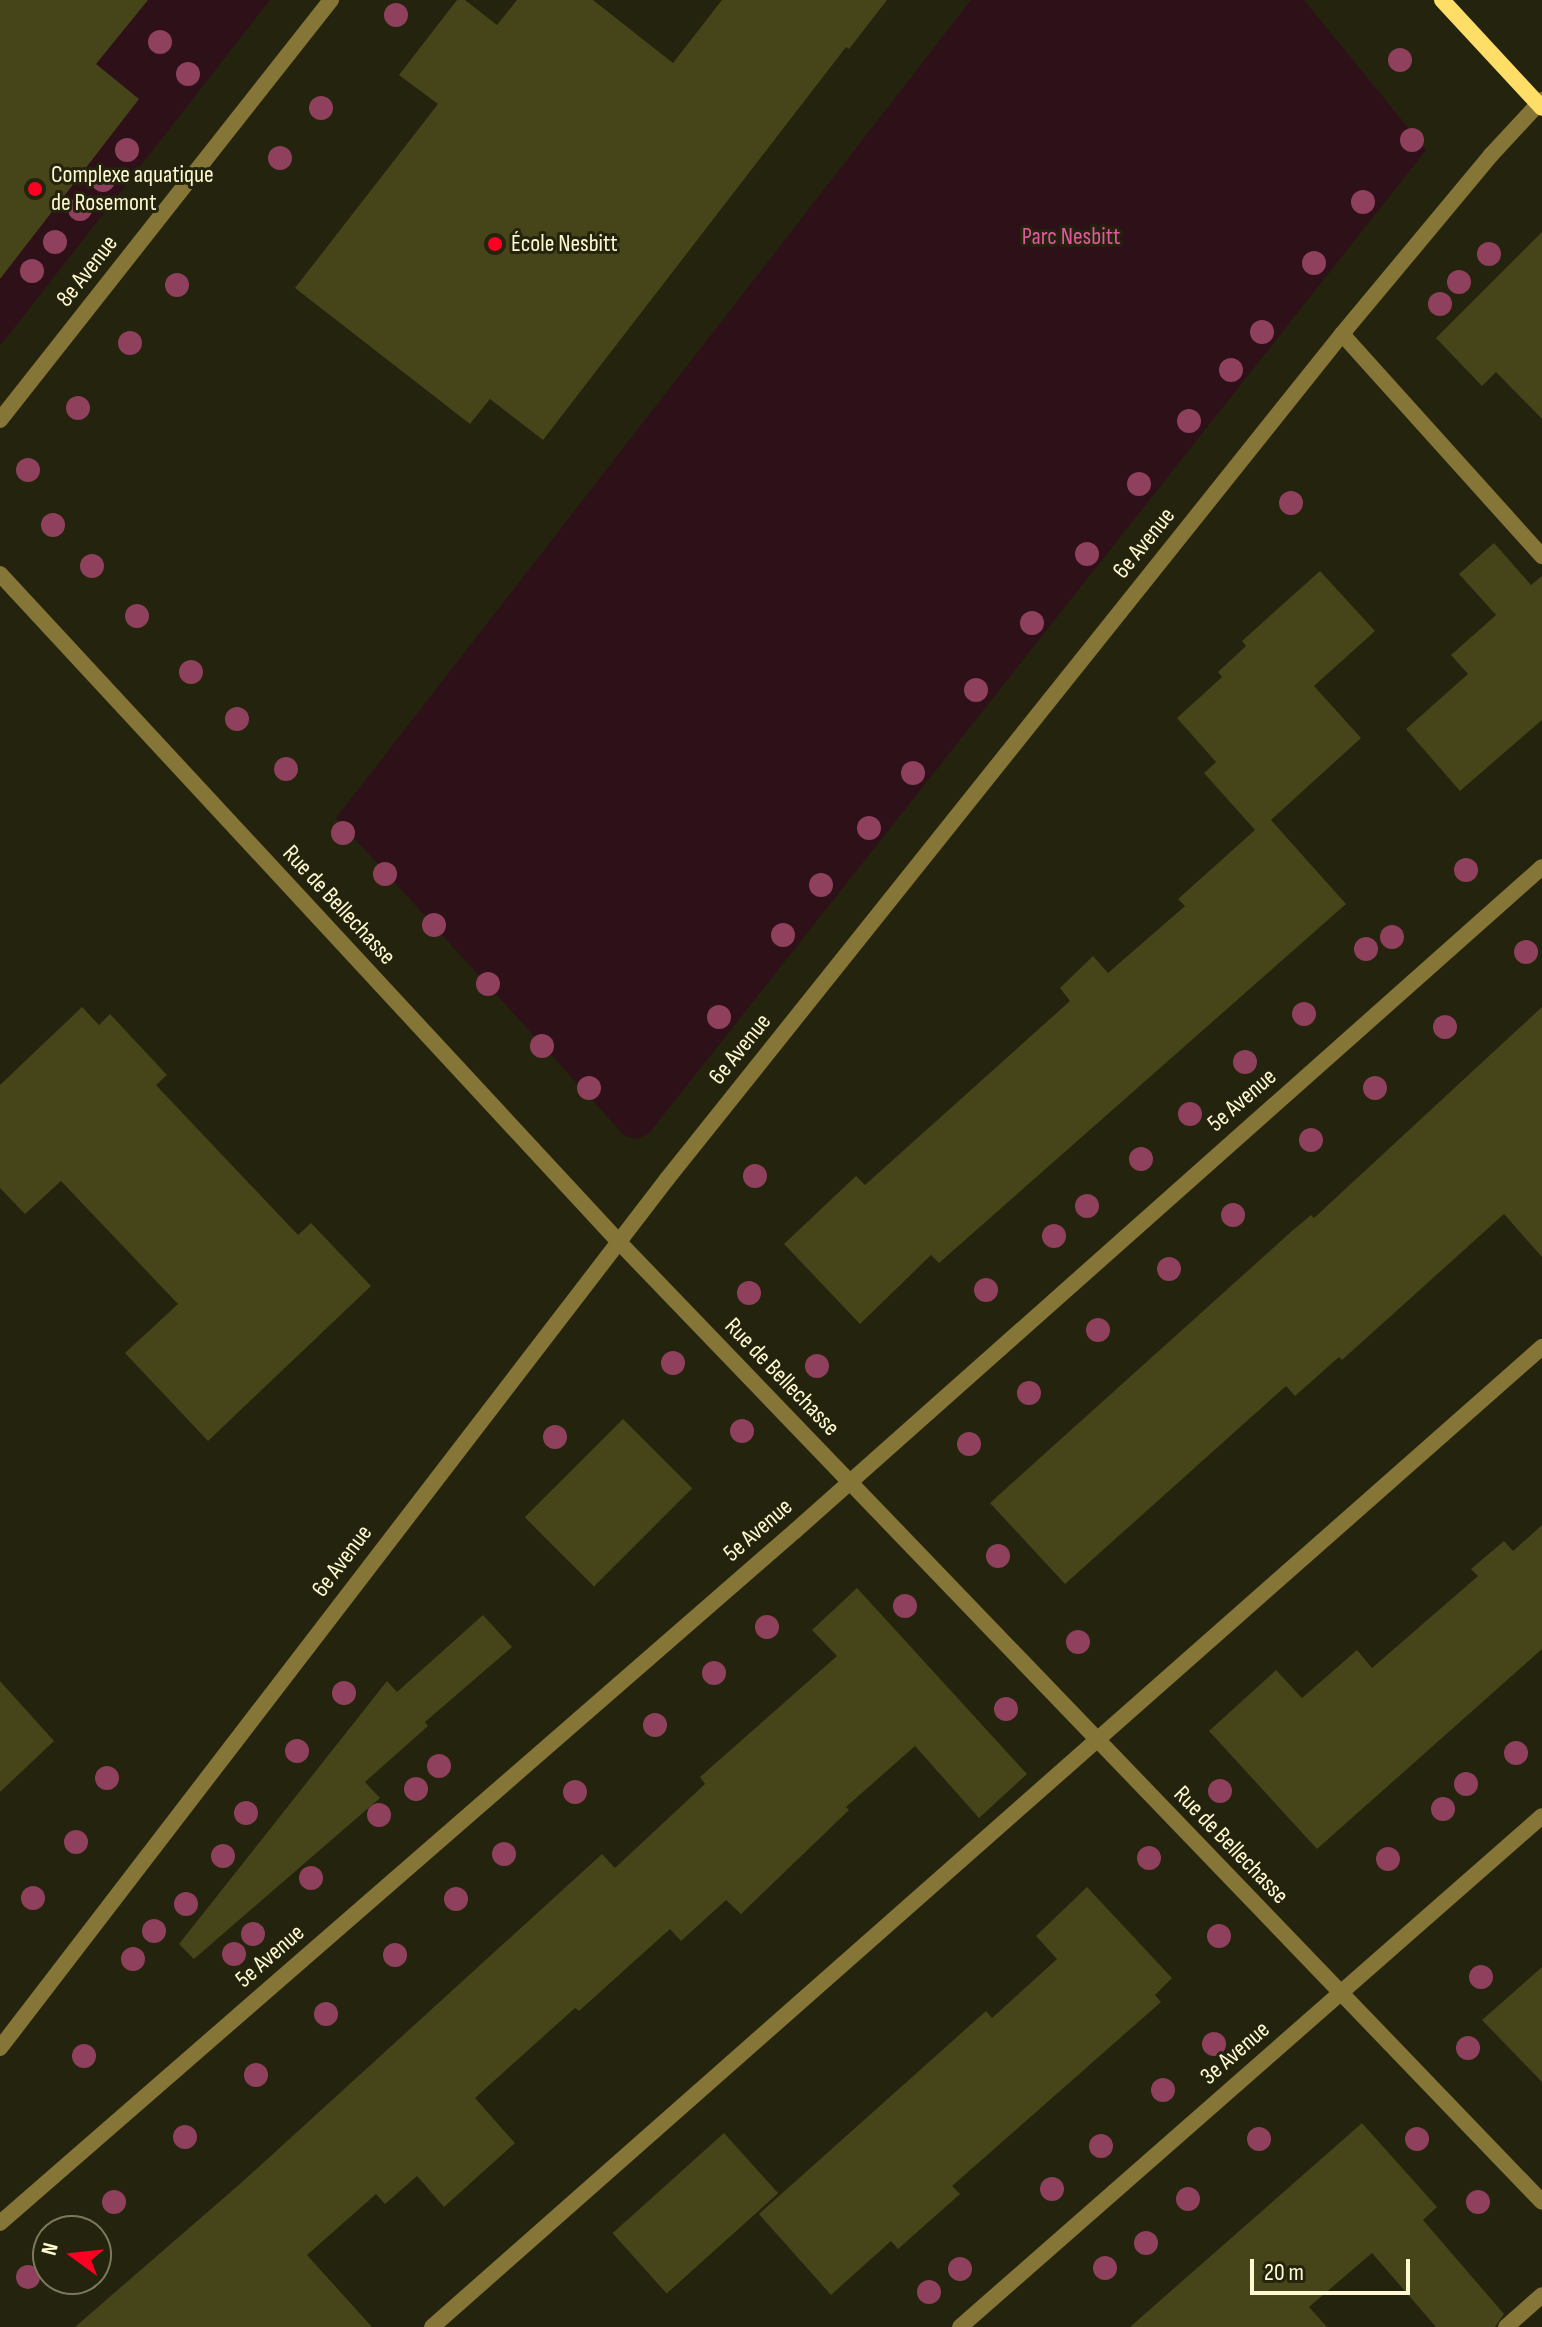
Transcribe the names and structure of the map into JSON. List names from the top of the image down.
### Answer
{
  "streets": {
    "street": [
      "8e Avenue",
      "6e Avenue",
      "Rue de Bellechasse",
      "5e Avenue",
      "3e Avenue"
    ]
  },
  "crossings": [
    ["6e Avenue", "Rue de Bellechasse"],
    ["Rue de Bellechasse", "5e Avenue"],
    ["Rue de Bellechasse", "3e Avenue"]
  ],
  "parks": ["Parc Nesbitt"],
  "places": ["Complexe aquatique de Rosemont", "École Nesbitt"],
  "scale_bar": "20 m",
  "north": "left"
}
